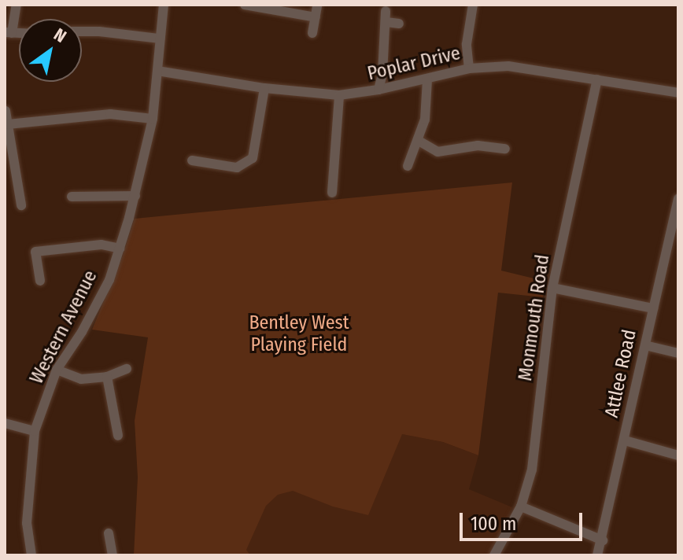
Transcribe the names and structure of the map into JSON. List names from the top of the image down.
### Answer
{
  "streets": {
    "street": [
      "Poplar Drive",
      "Monmouth Road",
      "Western Avenue",
      "Attlee Road"
    ]
  },
  "crossings": [
    ["Poplar Drive", "Monmouth Road"],
    ["Poplar Drive", "Western Avenue"]
  ],
  "parks": ["Bentley West Playing Field"],
  "scale_bar": "100 m",
  "north": "top right"
}
